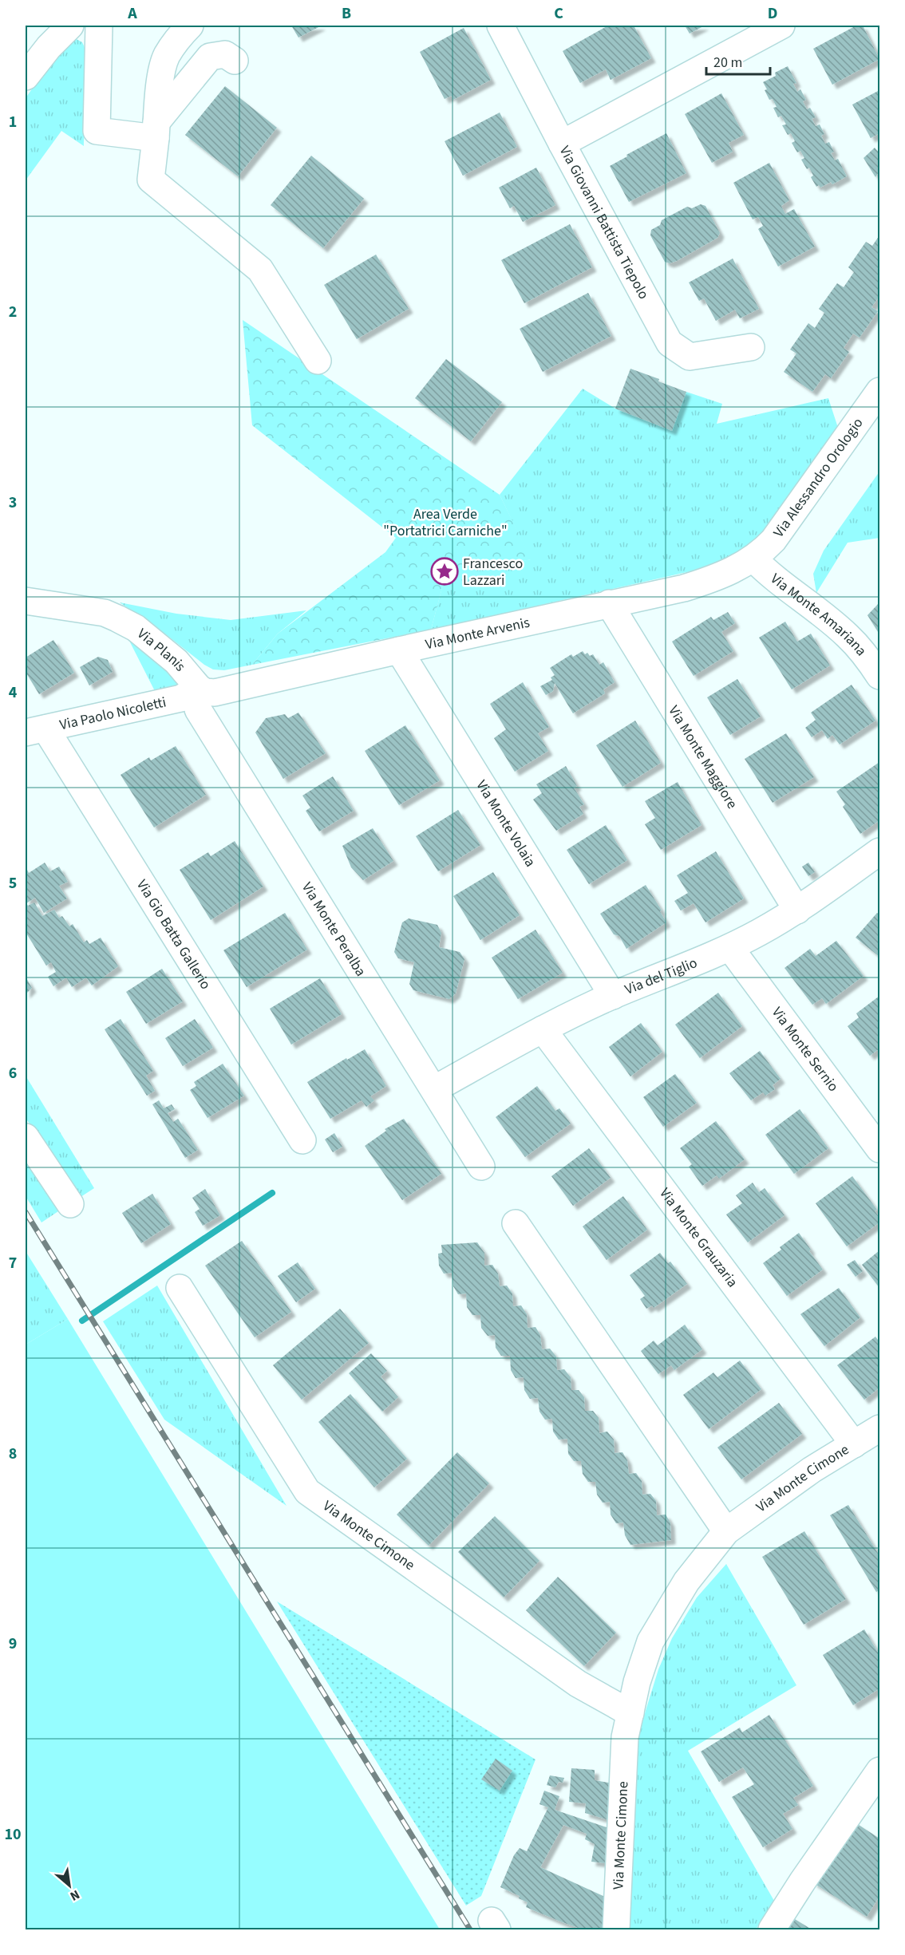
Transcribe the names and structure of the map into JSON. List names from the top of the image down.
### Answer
{
  "streets": {
    "street": [
      "Via Giovanni Battista Tiepolo",
      "Via Alessandro Orologio",
      "Via Monte Amariana",
      "Via Monte Arvenis",
      "Via Planis",
      "Via Paolo Nicoletti",
      "Via Monte Maggiore",
      "Via Monte Volaia",
      "Via Monte Peralba",
      "Via Gio Batta Gallerio",
      "Via del Tiglio",
      "Via Monte Sernio",
      "Via Monte Grauzaria",
      "Via Monte Cimone"
    ]
  },
  "crossings": [
    ["Via Alessandro Orologio", "Via Monte Amariana"],
    ["Via Alessandro Orologio", "Via Monte Arvenis"],
    ["Via Monte Amariana", "Via Monte Arvenis"],
    ["Via Monte Arvenis", "Via Planis"],
    ["Via Monte Arvenis", "Via Paolo Nicoletti"],
    ["Via Monte Arvenis", "Via Monte Maggiore"],
    ["Via Monte Arvenis", "Via Monte Volaia"],
    ["Via Monte Arvenis", "Via Monte Peralba"],
    ["Via Planis", "Via Paolo Nicoletti"],
    ["Via Planis", "Via Monte Peralba"],
    ["Via Paolo Nicoletti", "Via Monte Peralba"],
    ["Via Paolo Nicoletti", "Via Gio Batta Gallerio"],
    ["Via Monte Maggiore", "Via del Tiglio"],
    ["Via Monte Volaia", "Via del Tiglio"],
    ["Via Monte Peralba", "Via del Tiglio"],
    ["Via del Tiglio", "Via Monte Sernio"],
    ["Via del Tiglio", "Via Monte Grauzaria"],
    ["Via Monte Grauzaria", "Via Monte Cimone"]
  ],
  "parks": ["Area Verde \"Portatrici Carniche\""],
  "places": {
    "place": ["Francesco Lazzari"]
  },
  "scale_bar": "20 m",
  "north": "bottom right",
  "grid": {
    "columns": [
      "A",
      "B",
      "C",
      "D"
    ],
    "rows": [
      "1",
      "2",
      "3",
      "4",
      "5",
      "6",
      "7",
      "8",
      "9",
      "10"
    ]
  }
}
